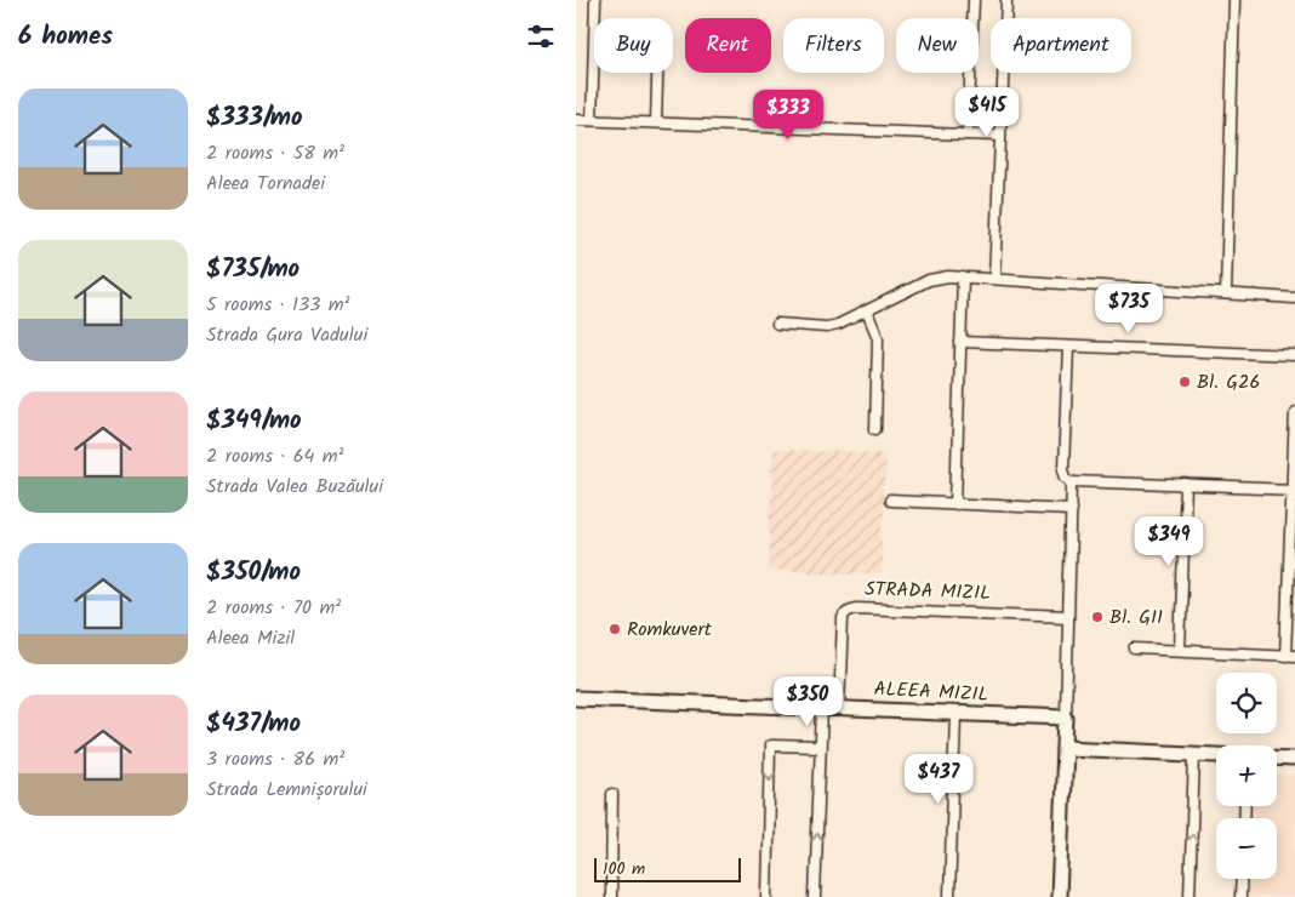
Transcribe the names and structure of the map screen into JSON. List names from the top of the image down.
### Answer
{
  "streets": {
    "street": ["STRADA MIZIL", "ALEEA MIZIL"]
  },
  "crossings": [
    ["STRADA MIZIL", "ALEEA MIZIL"]
  ],
  "places": ["Bl. G26", "Bl. G11", "Romkuvert"],
  "scale_bar": "100 m",
  "page": {
    "heading": "6 homes",
    "chip": [
      "Buy",
      "Rent",
      "Filters",
      "New",
      "Apartment"
    ],
    "list": [
      {
        "name": "$333/mo",
        "note": "2 rooms · 58 m² · Aleea Tornadei"
      },
      {
        "name": "$735/mo",
        "note": "5 rooms · 133 m² · Strada Gura Vadului"
      },
      {
        "name": "$349/mo",
        "note": "2 rooms · 64 m² · Strada Valea Buzăului"
      },
      {
        "name": "$350/mo",
        "note": "2 rooms · 70 m² · Aleea Mizil"
      },
      {
        "name": "$437/mo",
        "note": "3 rooms · 86 m² · Strada Lemnișorului"
      }
    ],
    "price": [
      "$415",
      "$333",
      "$735",
      "$349",
      "$350",
      "$437"
    ],
    "map_buttons": ["+", "−"],
    "scale": "100 m"
  }
}
